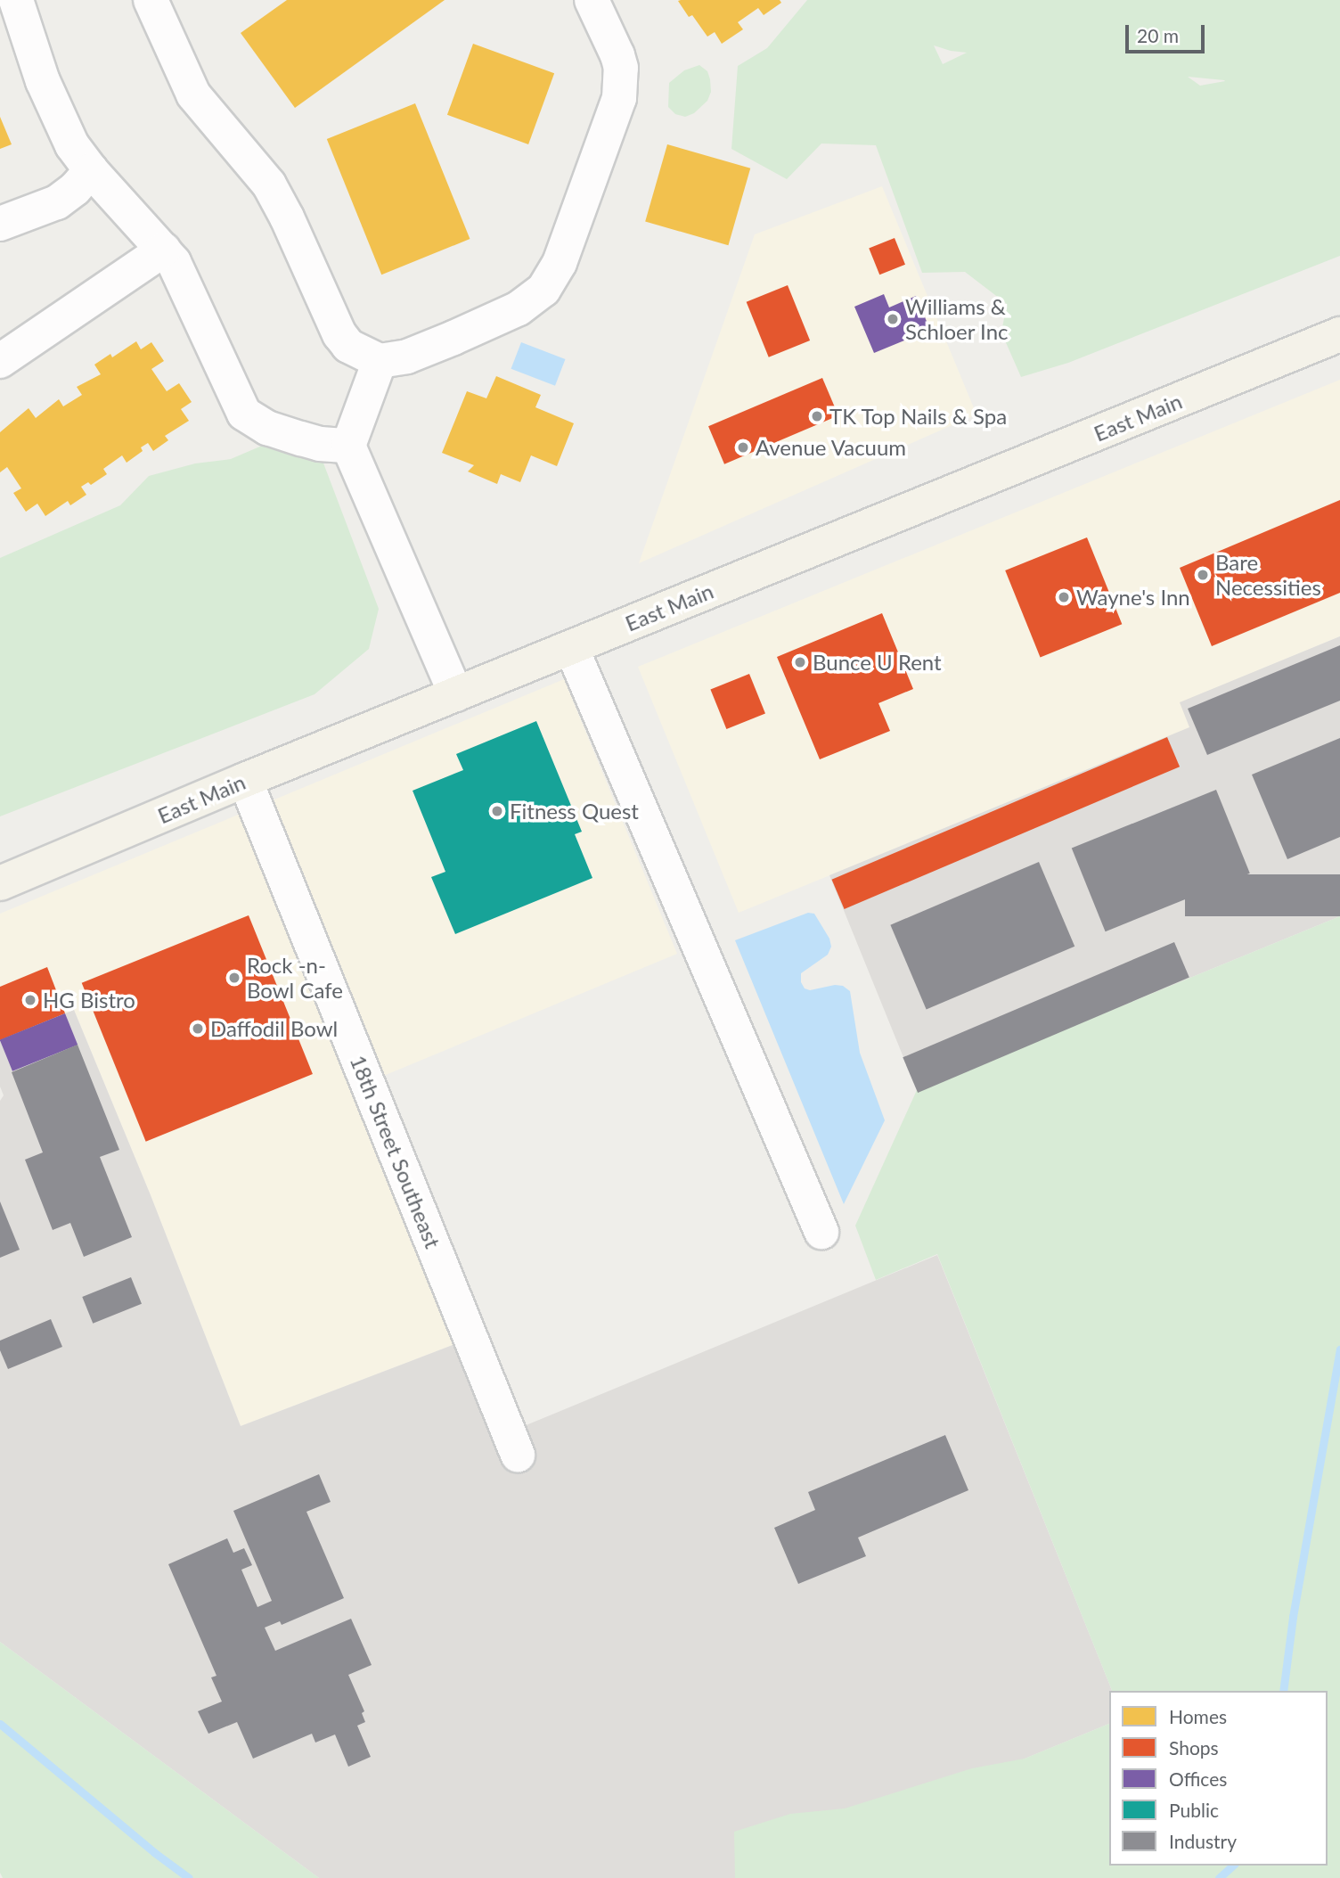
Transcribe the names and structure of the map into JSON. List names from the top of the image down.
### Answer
{
  "streets": {
    "main road": ["East Main"],
    "street": ["18th Street Southeast"]
  },
  "crossings": [
    ["East Main", "18th Street Southeast"]
  ],
  "places": [
    "Williams & Schloer Inc",
    "TK Top Nails & Spa",
    "Avenue Vacuum",
    "Bare Necessities",
    "Wayne's Inn",
    "Bunce U Rent",
    "Fitness Quest",
    "Rock -n- Bowl Cafe",
    "HG Bistro",
    "Daffodil Bowl"
  ],
  "legend": [
    "Homes",
    "Shops",
    "Offices",
    "Public",
    "Industry"
  ],
  "scale_bar": "20 m"
}
